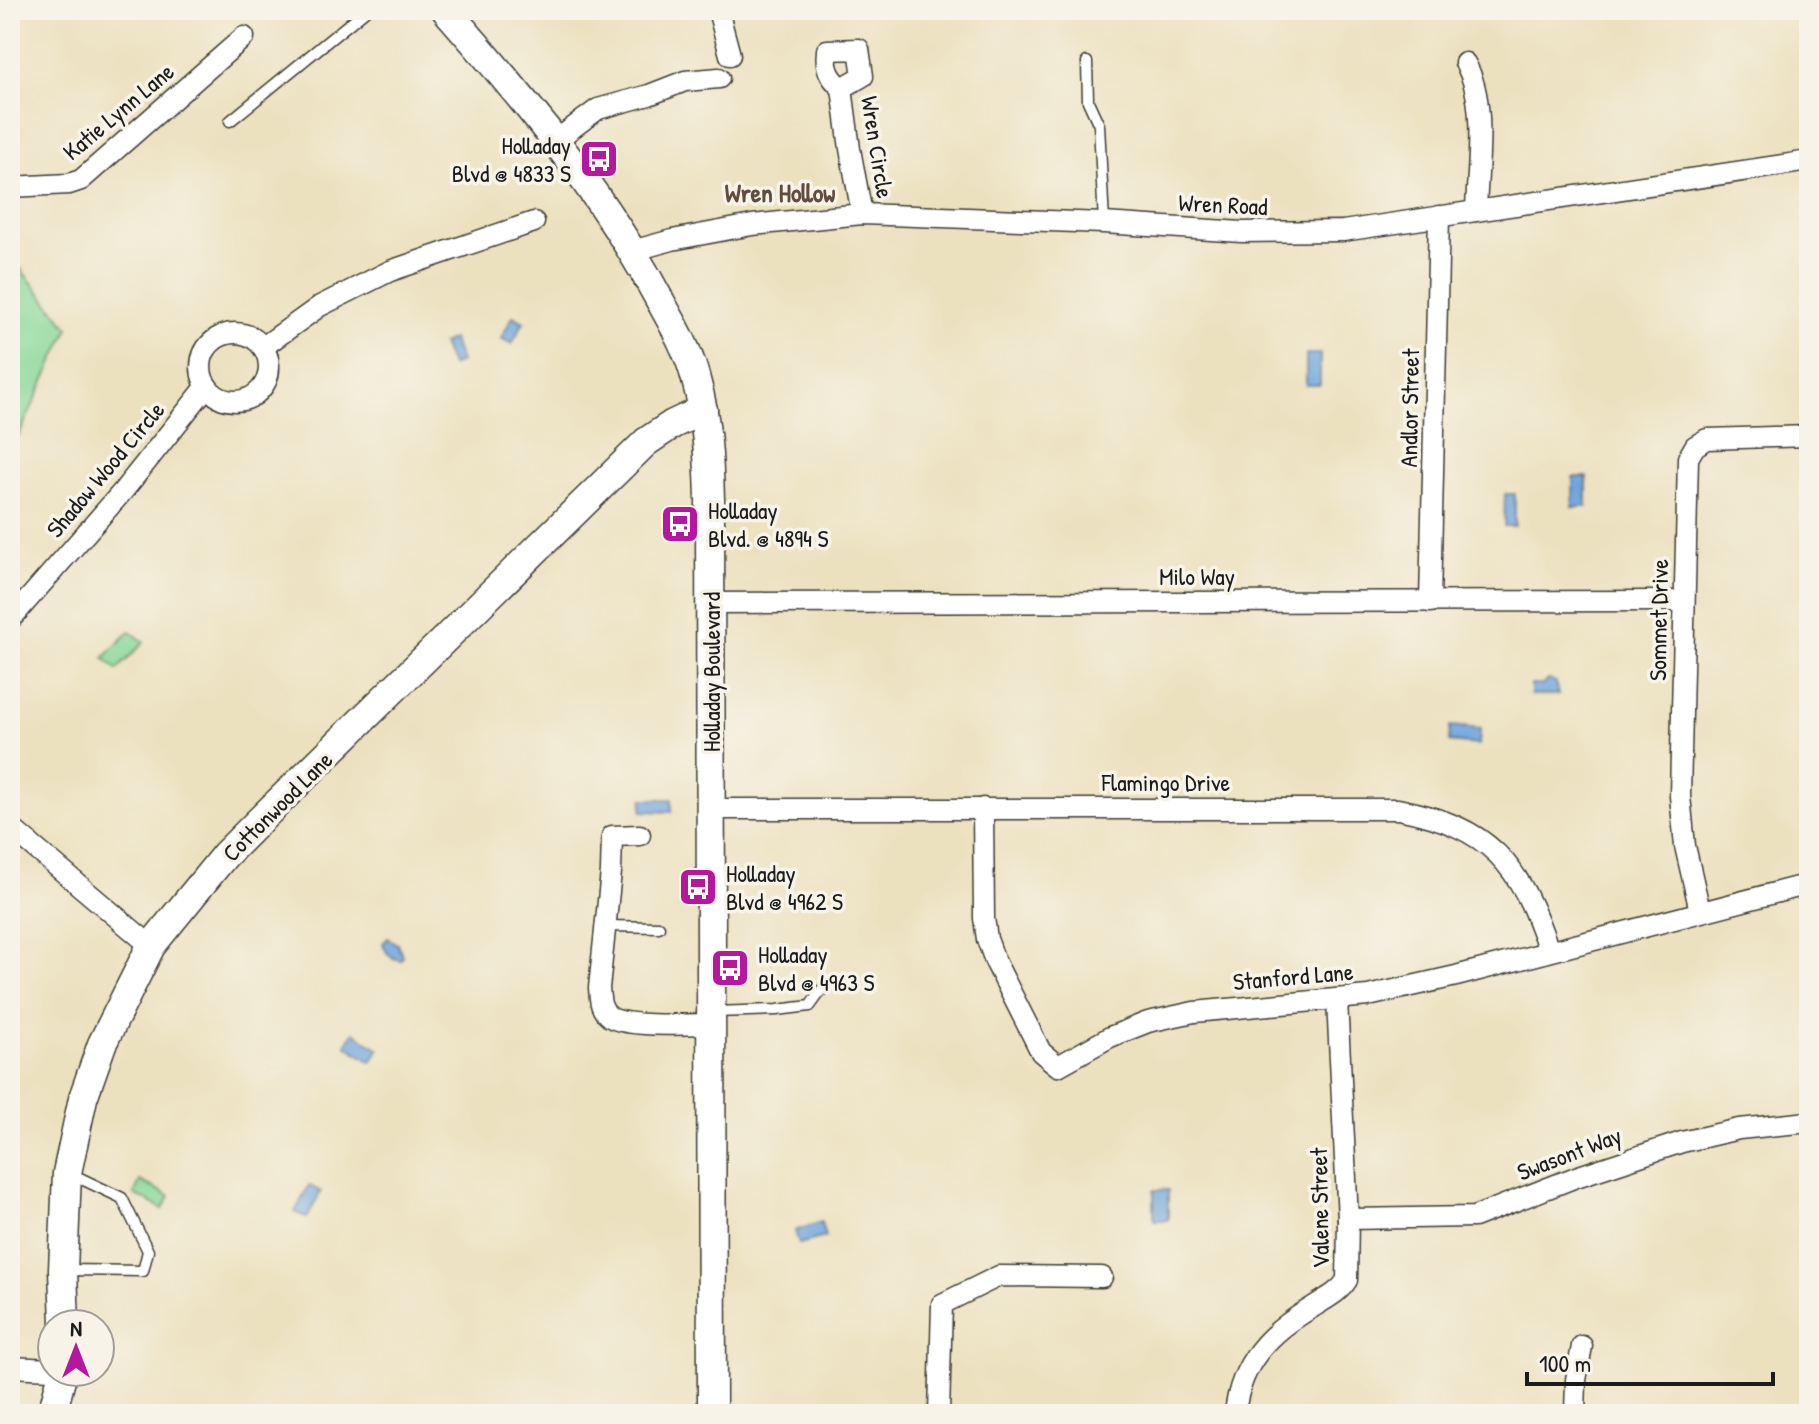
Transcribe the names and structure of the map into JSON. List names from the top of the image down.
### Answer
{
  "streets": {
    "main road": ["Holladay Boulevard", "Cottonwood Lane"],
    "street": [
      "Katie Lynn Lane",
      "Wren Circle",
      "Wren Road",
      "Andlor Street",
      "Shadow Wood Circle",
      "Milo Way",
      "Sommet Drive",
      "Flamingo Drive",
      "Stanford Lane",
      "Swasont Way",
      "Valene Street"
    ]
  },
  "crossings": [
    ["Wren Circle", "Wren Road"],
    ["Wren Road", "Andlor Street"],
    ["Wren Road", "Holladay Boulevard"],
    ["Andlor Street", "Milo Way"],
    ["Milo Way", "Sommet Drive"],
    ["Milo Way", "Holladay Boulevard"],
    ["Sommet Drive", "Stanford Lane"],
    ["Holladay Boulevard", "Flamingo Drive"],
    ["Holladay Boulevard", "Cottonwood Lane"],
    ["Flamingo Drive", "Stanford Lane"],
    ["Stanford Lane", "Valene Street"],
    ["Swasont Way", "Valene Street"]
  ],
  "districts": ["Wren Hollow"],
  "places": {
    "bus stop": [
      "Holladay Blvd @ 4833 S",
      "Holladay Blvd. @ 4894 S",
      "Holladay Blvd @ 4962 S",
      "Holladay Blvd @ 4963 S"
    ]
  },
  "scale_bar": "100 m",
  "north": "top"
}
